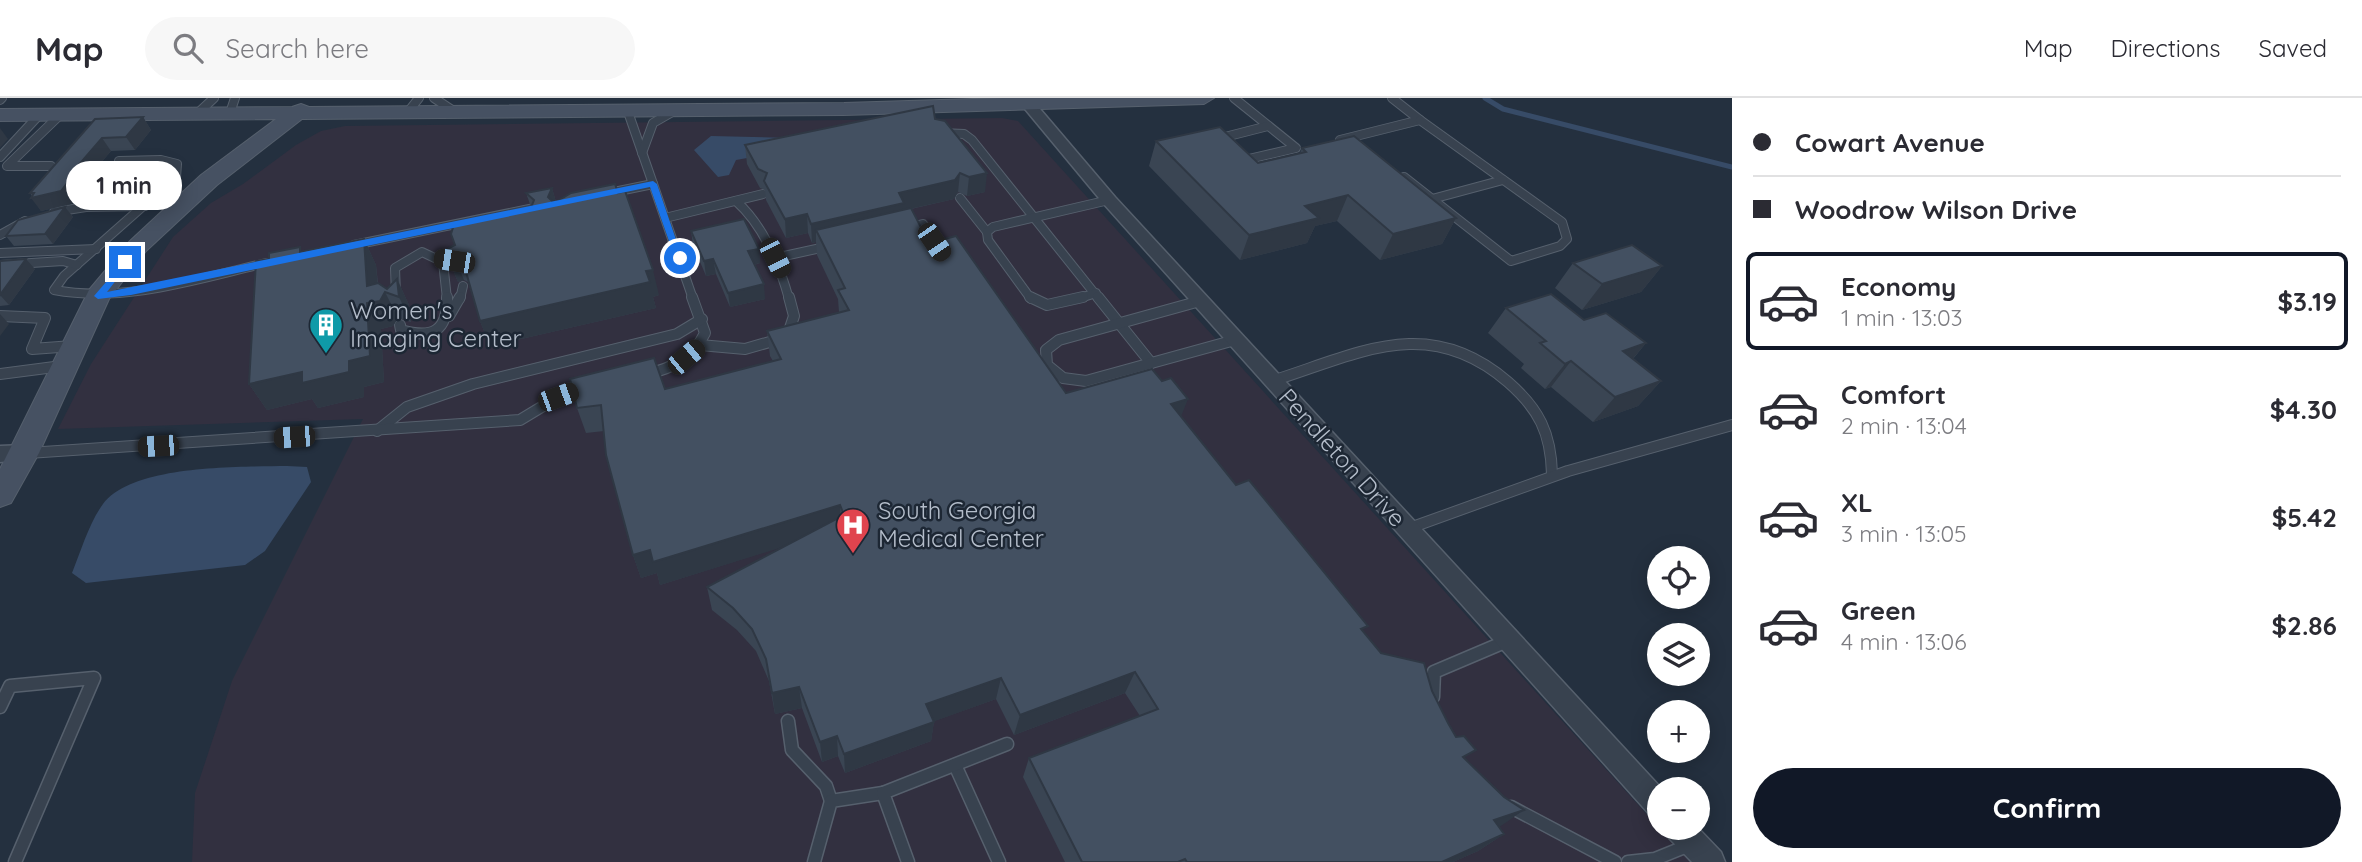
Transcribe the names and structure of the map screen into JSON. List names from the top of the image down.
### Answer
{
  "streets": {
    "street": ["Pendleton Drive"]
  },
  "places": {
    "building": ["Women's Imaging Center"],
    "hospital": ["South Georgia Medical Center"]
  },
  "page": {
    "header": "Map",
    "search": "Search here",
    "nav": ["Map", "Directions", "Saved"],
    "banner": ["Cowart Avenue", "Woodrow Wilson Drive"],
    "bubble": "1 min",
    "list": [
      {
        "name": "Economy",
        "note": "1 min · 13:03",
        "value": "$3.19"
      },
      {
        "name": "Comfort",
        "note": "2 min · 13:04",
        "value": "$4.30"
      },
      {
        "name": "XL",
        "note": "3 min · 13:05",
        "value": "$5.42"
      },
      {
        "name": "Green",
        "note": "4 min · 13:06",
        "value": "$2.86"
      }
    ],
    "map_buttons": ["+", "−"],
    "buttons": "Confirm"
  }
}
